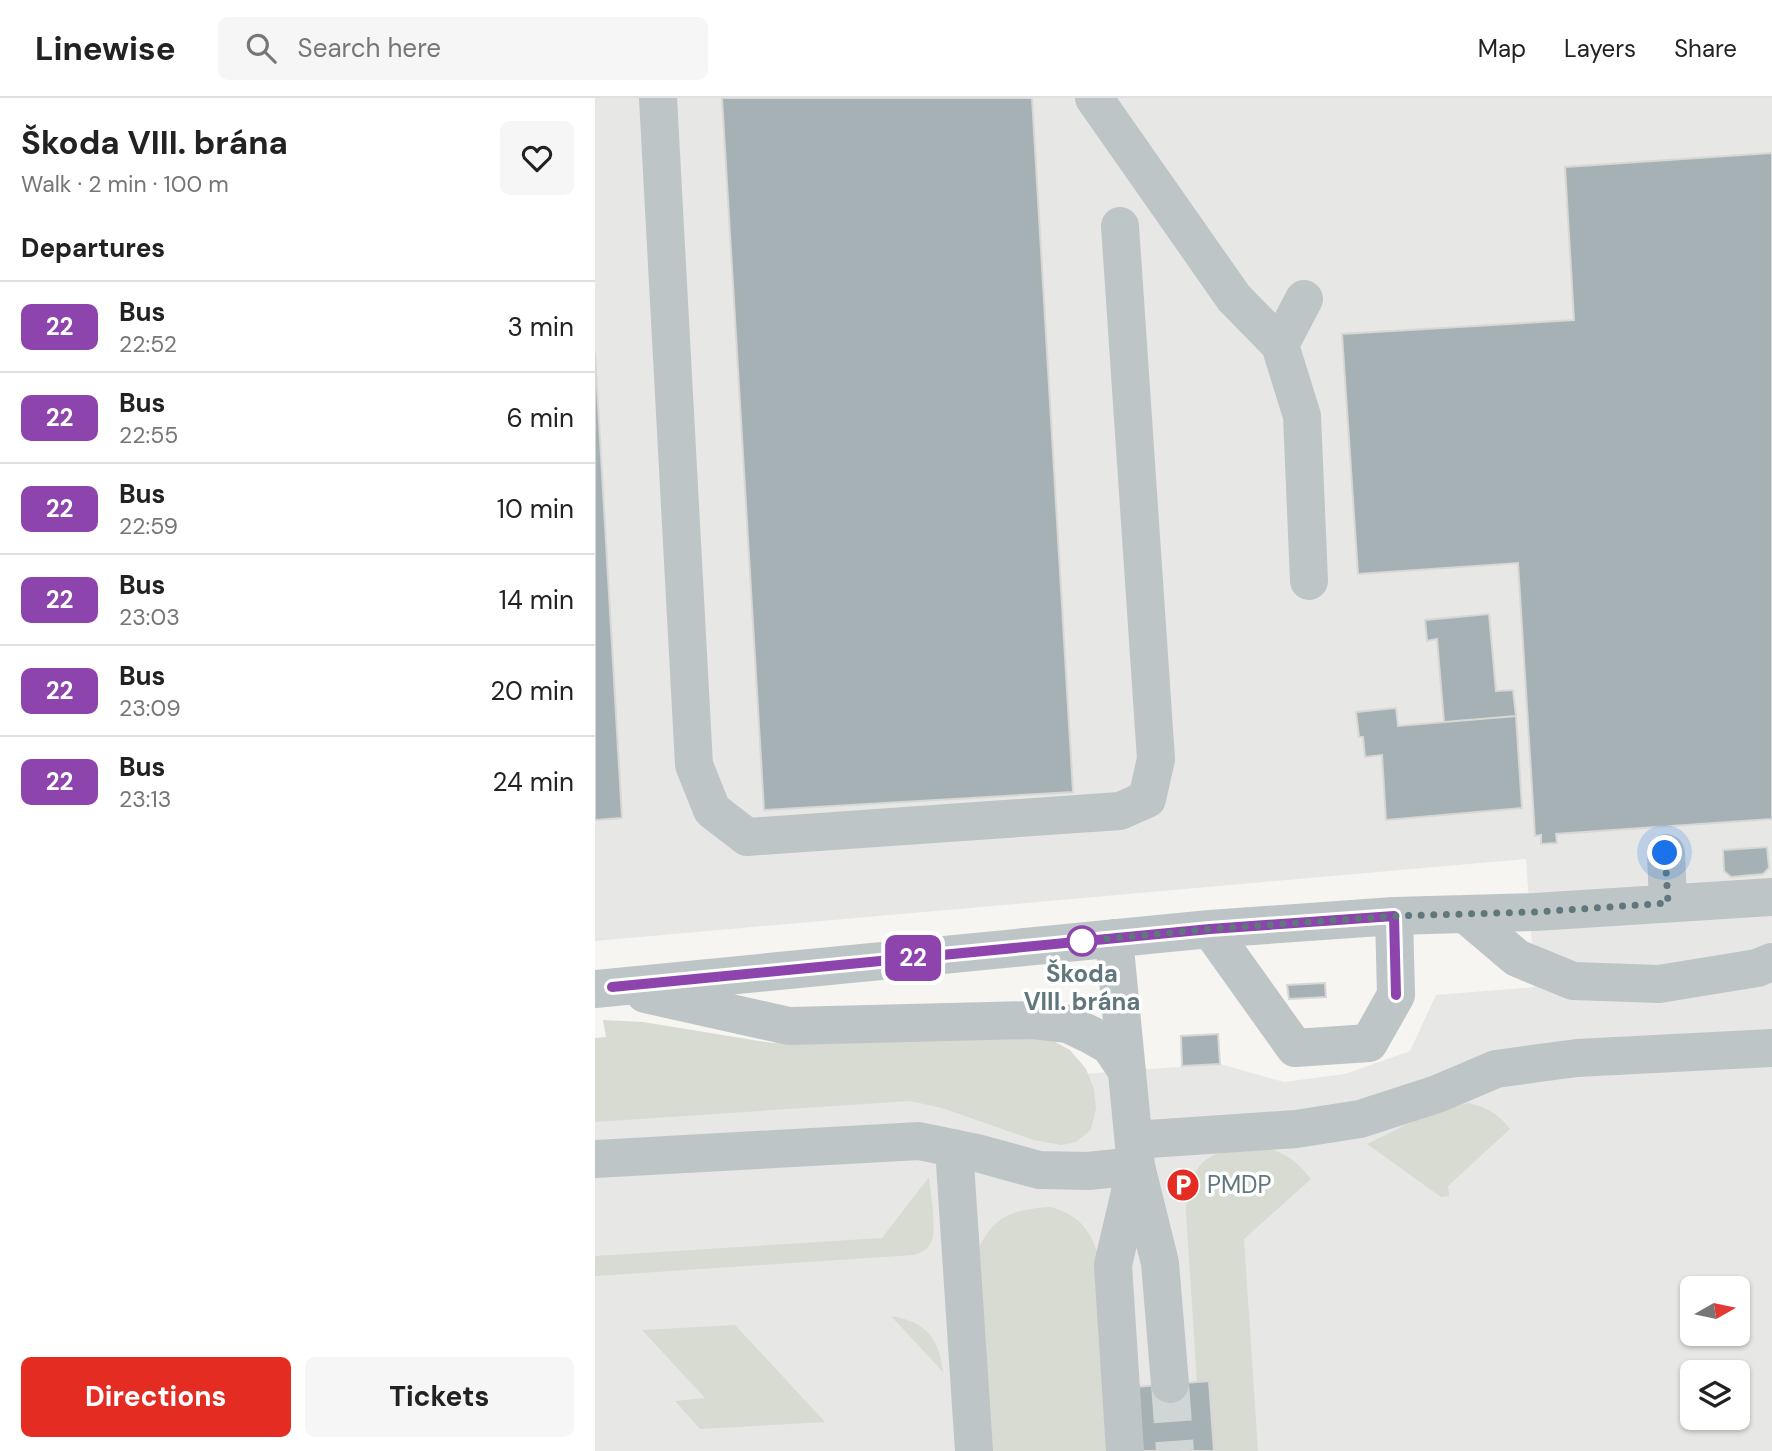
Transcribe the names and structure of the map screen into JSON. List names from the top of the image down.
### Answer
{
  "places": {
    "other": ["Škoda VIII. brána"],
    "parking": ["PMDP"]
  },
  "lines": ["bus line 22"],
  "north": "right",
  "page": {
    "header": "Linewise",
    "search": "Search here",
    "nav": ["Map", "Layers", "Share"],
    "heading": [
      ["Škoda VIII. brána", "Walk · 2 min · 100 m"],
      "Departures"
    ],
    "on_map": "22",
    "list": [
      {
        "mark": "22",
        "name": "Bus",
        "note": "22:52",
        "value": "3 min"
      },
      {
        "mark": "22",
        "name": "Bus",
        "note": "22:55",
        "value": "6 min"
      },
      {
        "mark": "22",
        "name": "Bus",
        "note": "22:59",
        "value": "10 min"
      },
      {
        "mark": "22",
        "name": "Bus",
        "note": "23:03",
        "value": "14 min"
      },
      {
        "mark": "22",
        "name": "Bus",
        "note": "23:09",
        "value": "20 min"
      },
      {
        "mark": "22",
        "name": "Bus",
        "note": "23:13",
        "value": "24 min"
      }
    ],
    "buttons": ["Directions", "Tickets"]
  }
}
